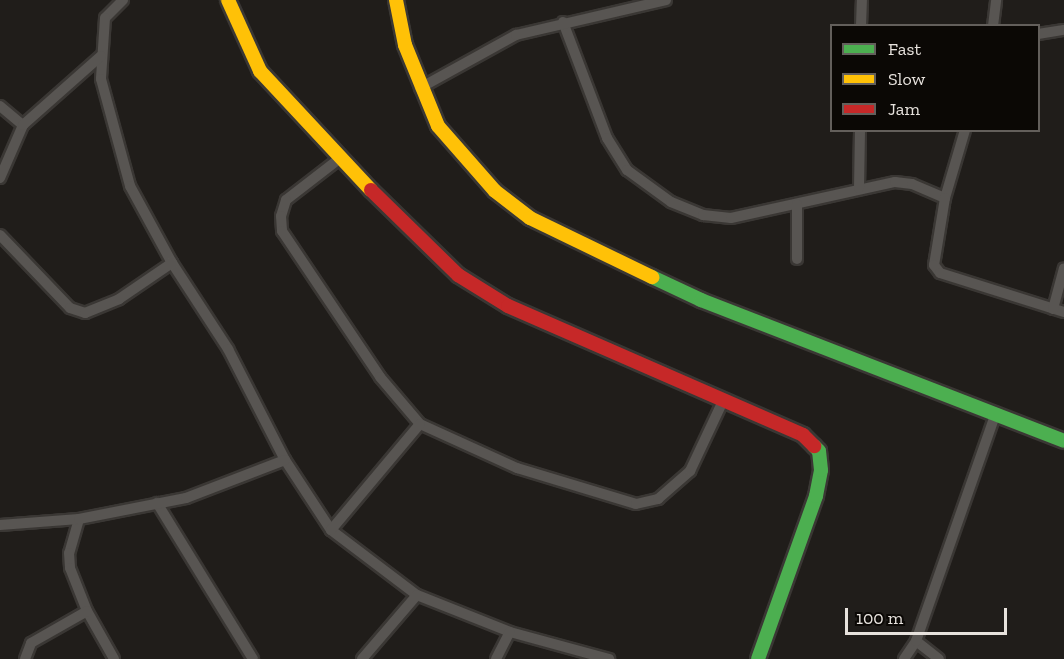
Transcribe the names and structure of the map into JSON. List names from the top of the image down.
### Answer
{
  "legend": ["Fast", "Slow", "Jam"],
  "scale_bar": "100 m"
}
